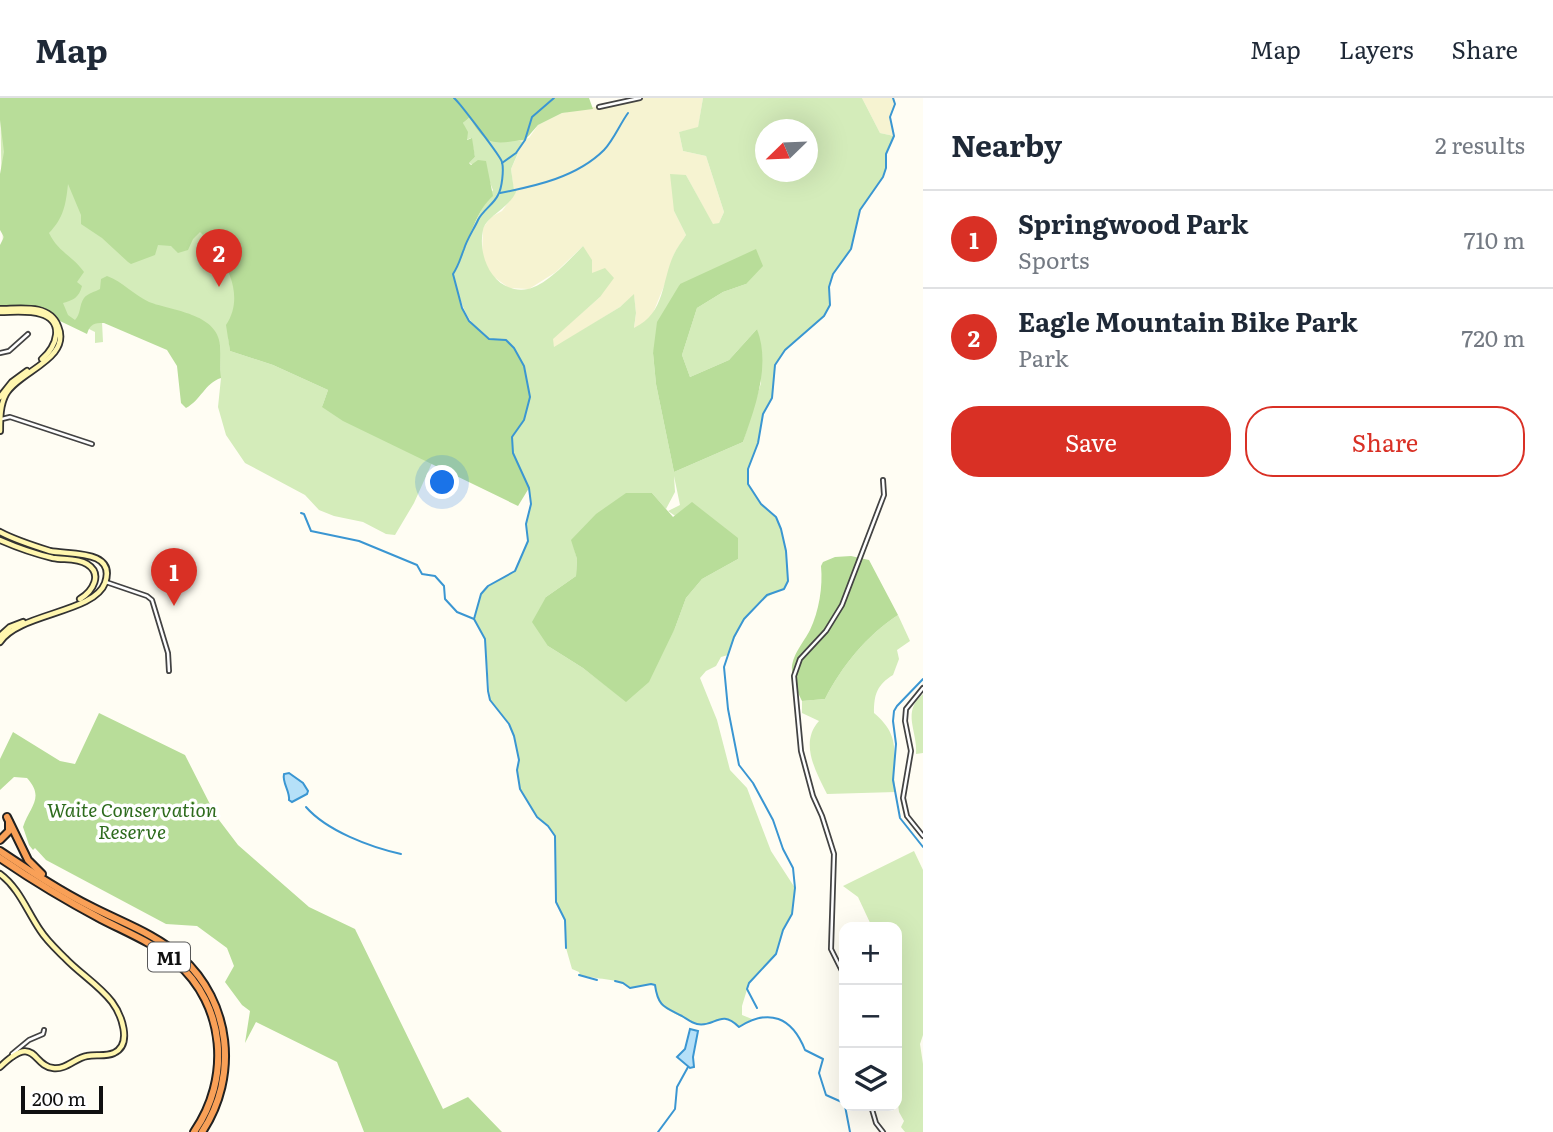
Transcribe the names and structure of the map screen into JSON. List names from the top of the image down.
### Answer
{
  "streets": {
    "highway": ["M1"]
  },
  "parks": ["Waite Conservation Reserve"],
  "scale_bar": "200 m",
  "north": "bottom left",
  "page": {
    "header": "Map",
    "nav": ["Map", "Layers", "Share"],
    "heading": ["Nearby", "2 results"],
    "list": [
      {
        "mark": "1",
        "name": "Springwood Park",
        "note": "Sports",
        "value": "710 m"
      },
      {
        "mark": "2",
        "name": "Eagle Mountain Bike Park",
        "note": "Park",
        "value": "720 m"
      }
    ],
    "pins": ["2", "1"],
    "buttons": ["Save", "Share"],
    "map_buttons": ["+", "−"],
    "scale": "200 m"
  }
}
